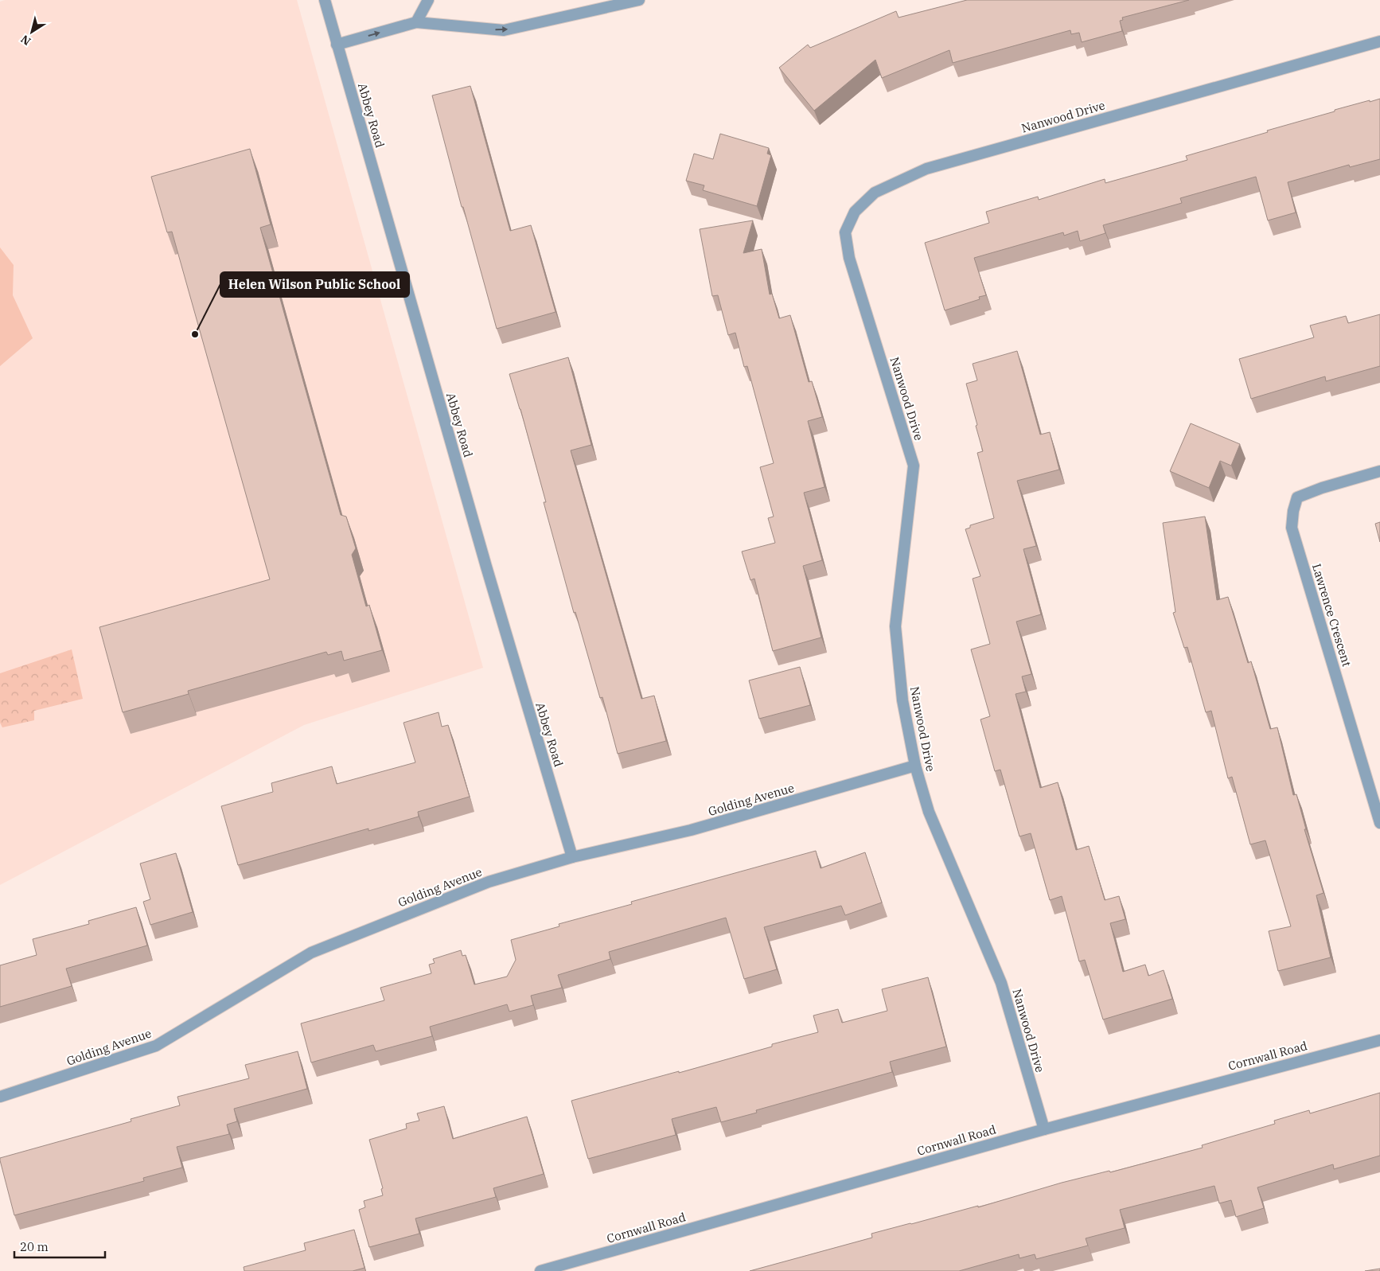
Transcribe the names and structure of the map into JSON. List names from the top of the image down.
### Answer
{
  "streets": {
    "street": [
      "Abbey Road",
      "Nanwood Drive",
      "Lawrence Crescent",
      "Golding Avenue",
      "Cornwall Road"
    ]
  },
  "crossings": [
    ["Abbey Road", "Golding Avenue"],
    ["Nanwood Drive", "Golding Avenue"],
    ["Nanwood Drive", "Cornwall Road"]
  ],
  "places": ["Helen Wilson Public School"],
  "scale_bar": "20 m",
  "north": "bottom left"
}
